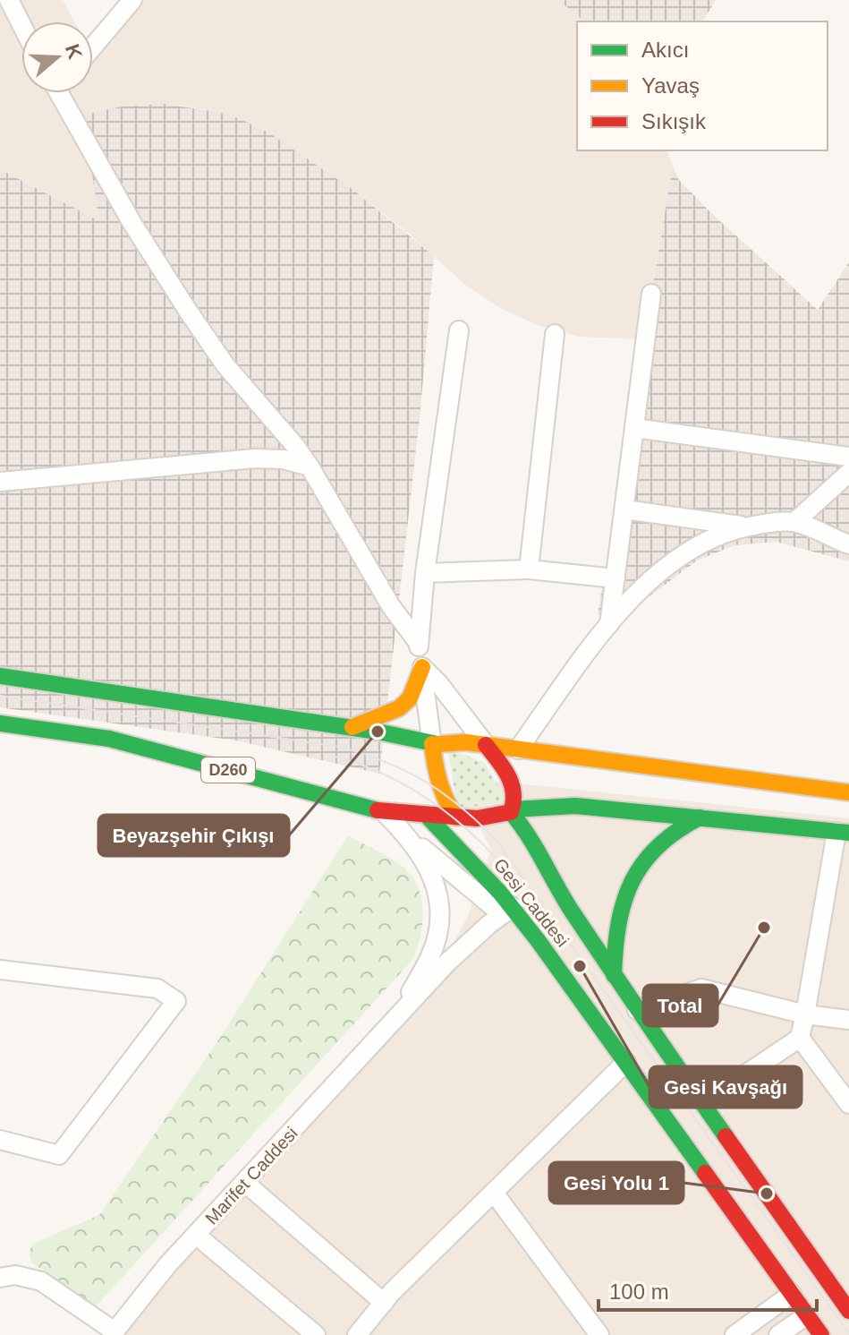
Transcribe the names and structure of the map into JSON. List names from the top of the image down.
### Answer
{
  "streets": {
    "main road": ["D260", "Gesi Caddesi"],
    "street": ["Marifet Caddesi"]
  },
  "crossings": [
    ["D260", "Gesi Caddesi"]
  ],
  "places": [
    "Beyazşehir Çıkışı",
    "Total",
    "Gesi Kavşağı",
    "Gesi Yolu 1"
  ],
  "legend": ["Akıcı", "Yavaş", "Sıkışık"],
  "scale_bar": "100 m",
  "north": "right"
}
